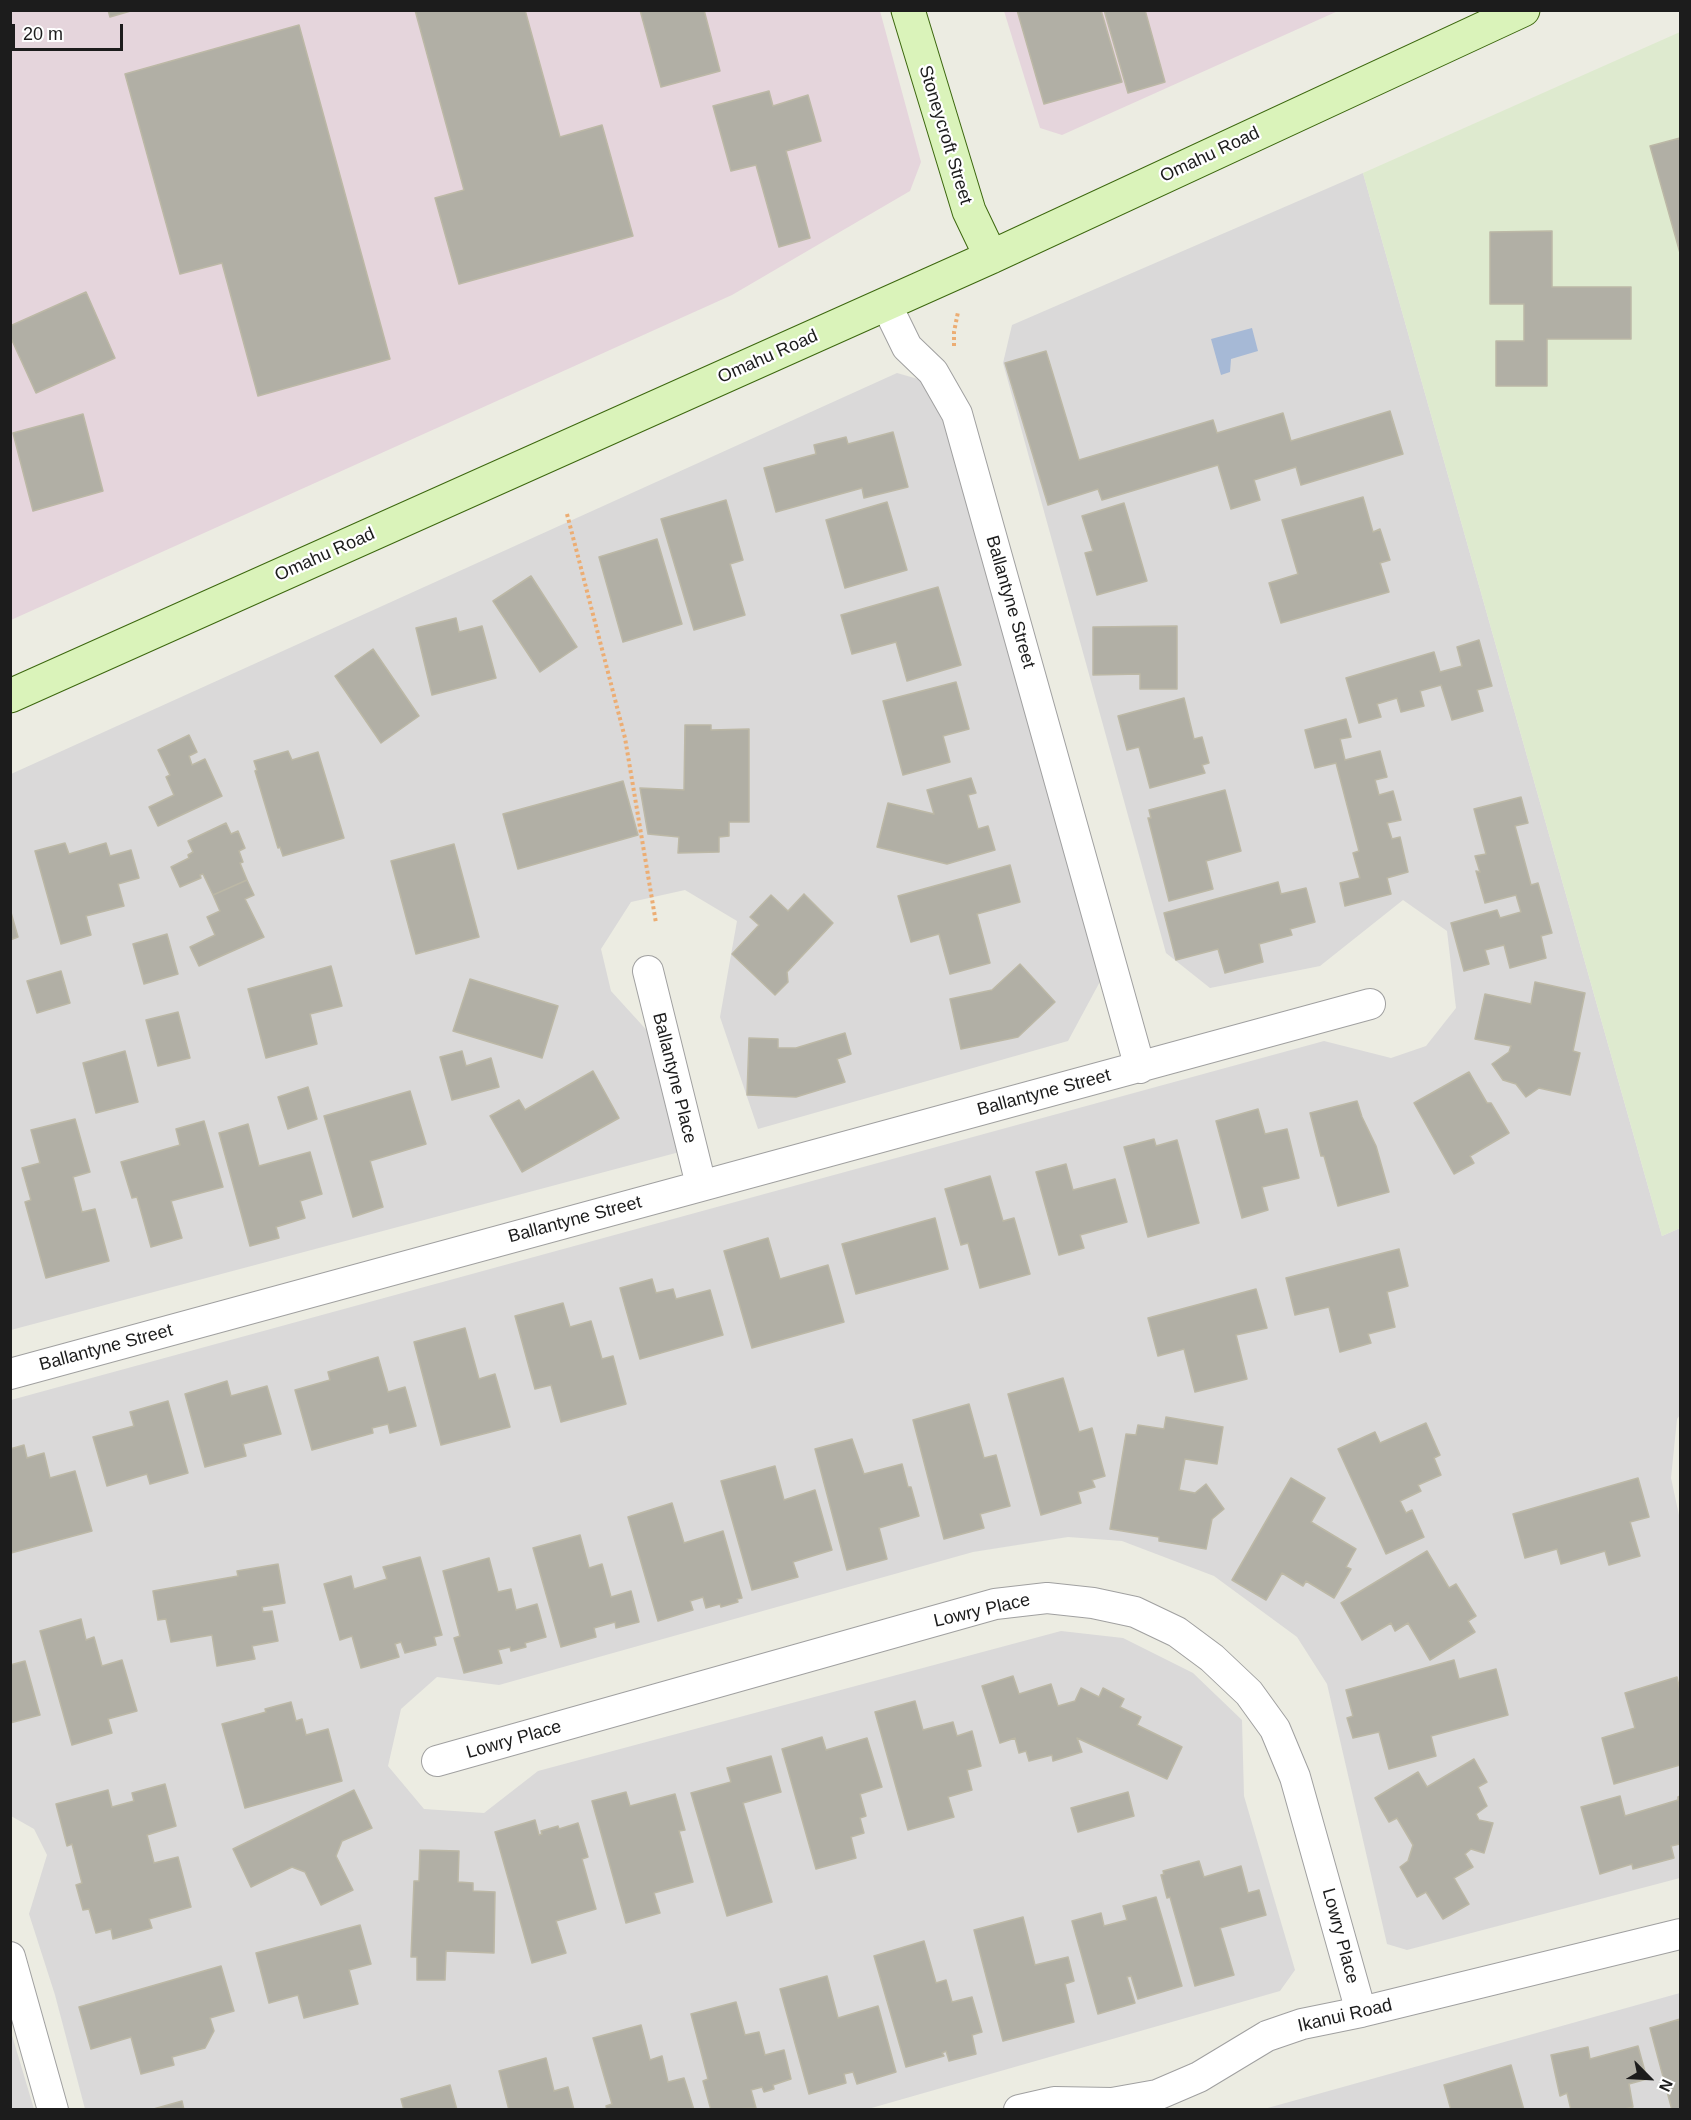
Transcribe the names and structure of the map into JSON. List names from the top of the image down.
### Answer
{
  "streets": {
    "main road": ["Stoneycroft Street", "Omahu Road"],
    "street": [
      "Ballantyne Street",
      "Ballantyne Place",
      "Lowry Place",
      "Ikanui Road"
    ]
  },
  "crossings": [
    ["Stoneycroft Street", "Omahu Road"],
    ["Omahu Road", "Ballantyne Street"],
    ["Ballantyne Street", "Ballantyne Place"],
    ["Lowry Place", "Ikanui Road"]
  ],
  "scale_bar": "20 m",
  "north": "bottom right"
}
